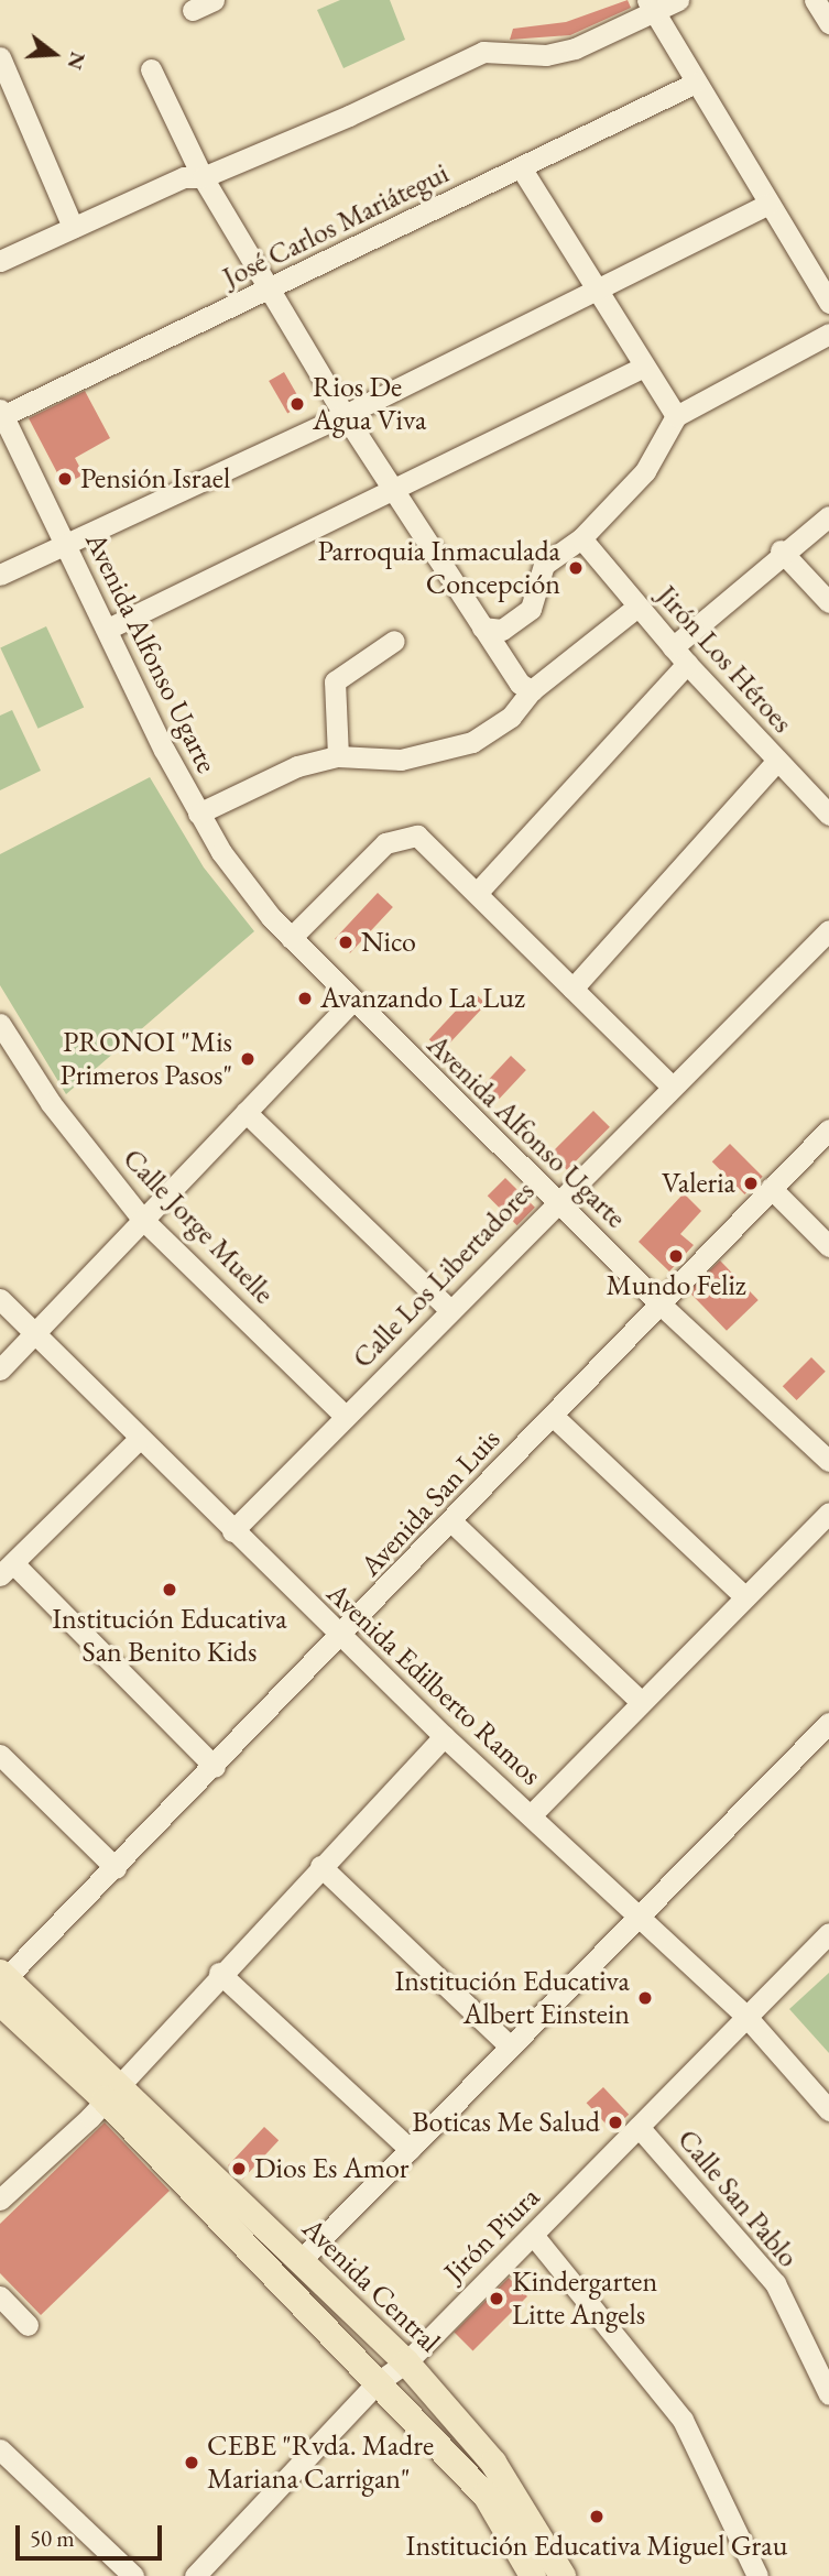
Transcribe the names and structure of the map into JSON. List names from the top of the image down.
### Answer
{
  "streets": {
    "main road": ["Avenida Central"],
    "street": [
      "José Carlos Mariátegui",
      "Avenida Alfonso Ugarte",
      "Jirón Los Héroes",
      "Calle Jorge Muelle",
      "Calle Los Libertadores",
      "Avenida San Luis",
      "Avenida Edilberto Ramos",
      "Calle San Pablo",
      "Jirón Piura"
    ]
  },
  "crossings": [
    ["José Carlos Mariátegui", "Avenida Alfonso Ugarte"],
    ["Avenida Alfonso Ugarte", "Calle Los Libertadores"],
    ["Avenida Alfonso Ugarte", "Avenida San Luis"],
    ["Calle Jorge Muelle", "Calle Los Libertadores"],
    ["Calle Los Libertadores", "Avenida Edilberto Ramos"],
    ["Avenida San Luis", "Avenida Edilberto Ramos"],
    ["Avenida San Luis", "Avenida Central"],
    ["Avenida Edilberto Ramos", "Jirón Piura"],
    ["Calle San Pablo", "Jirón Piura"],
    ["Jirón Piura", "Avenida Central"]
  ],
  "places": [
    "Rios De Agua Viva",
    "Pensión Israel",
    "Parroquia Inmaculada Concepción",
    "Nico",
    "Avanzando La Luz",
    "PRONOI \"Mis Primeros Pasos\"",
    "Valeria",
    "Mundo Feliz",
    "Institución Educativa San Benito Kids",
    "Institución Educativa Albert Einstein",
    "Boticas Me Salud",
    "Dios Es Amor",
    "Kindergarten Litte Angels",
    "CEBE \"Rvda. Madre Mariana Carrigan\"",
    "Institución Educativa Miguel Grau"
  ],
  "scale_bar": "50 m",
  "north": "right"
}
